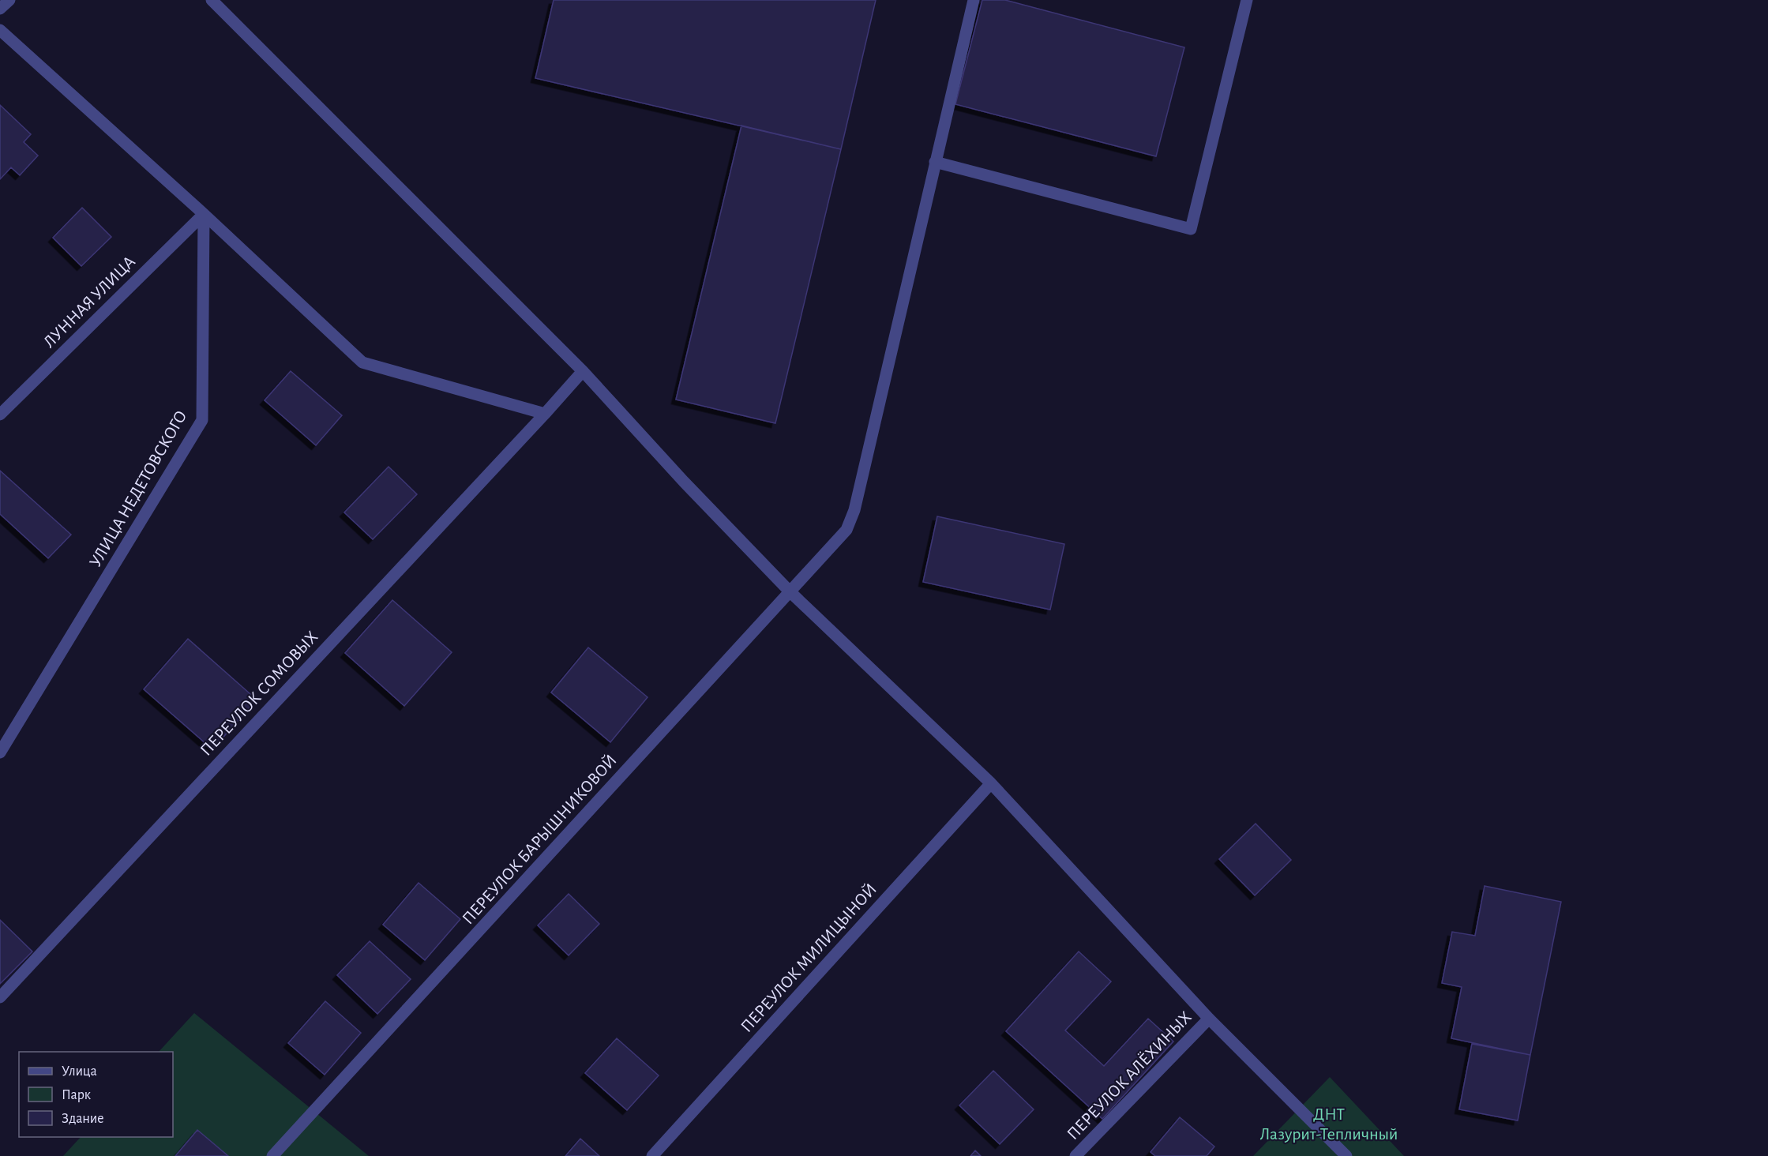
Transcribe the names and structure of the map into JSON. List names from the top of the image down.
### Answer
{
  "streets": {
    "street": [
      "ЛУННАЯ УЛИЦА",
      "УЛИЦА НЕДЕТОВСКОГО",
      "ПЕРЕУЛОК СОМОВЫХ",
      "ПЕРЕУЛОК БАРЫШНИКОВОЙ",
      "ПЕРЕУЛОК МИЛИЦЫНОЙ",
      "ПЕРЕУЛОК АЛЁХИНЫХ"
    ]
  },
  "crossings": [
    ["ЛУННАЯ УЛИЦА", "УЛИЦА НЕДЕТОВСКОГО"]
  ],
  "parks": ["ДНТ Лазурит-Тепличный"],
  "legend": ["Улица", "Парк", "Здание"]
}
